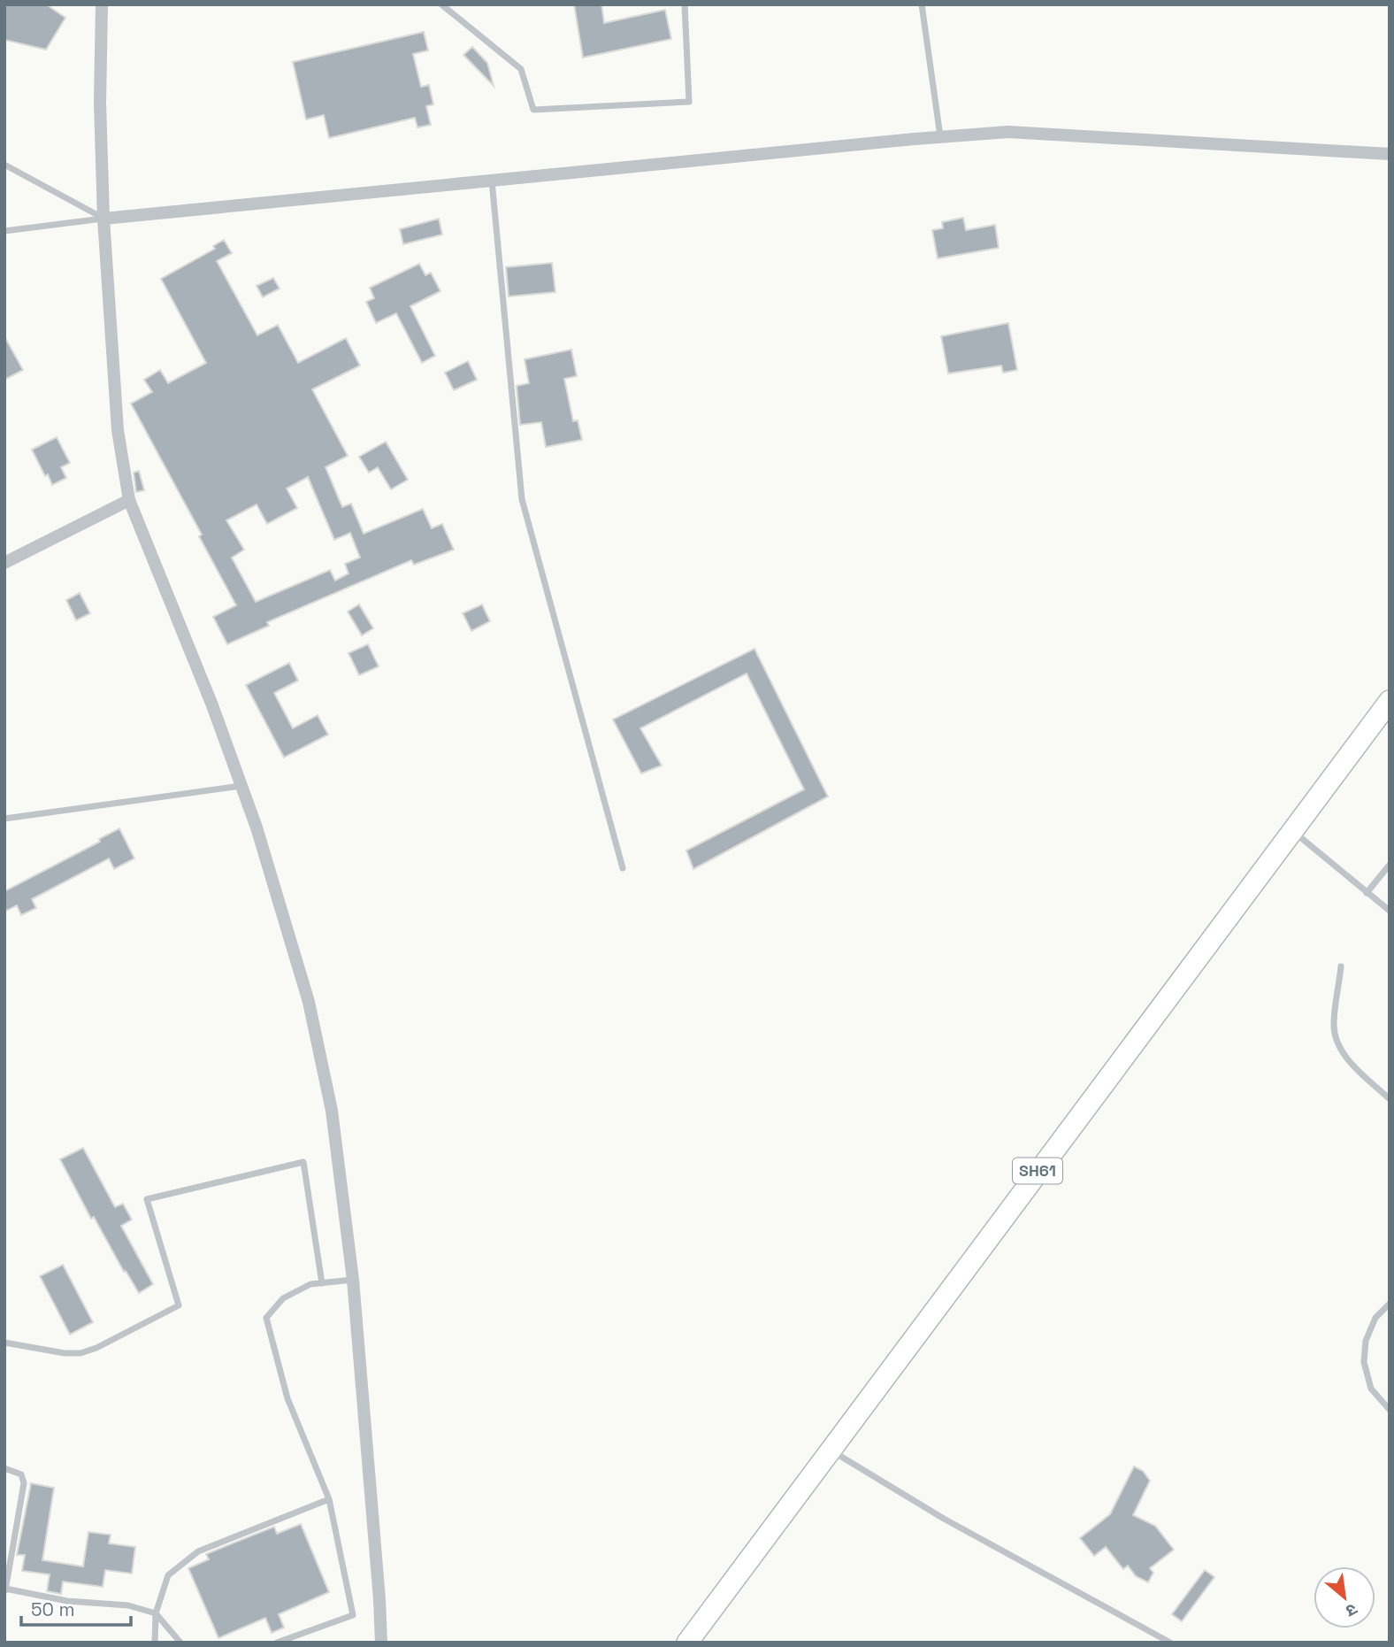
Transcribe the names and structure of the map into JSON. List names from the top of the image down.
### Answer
{
  "streets": {
    "main road": ["SH61"]
  },
  "scale_bar": "50 m",
  "north": "bottom right"
}
